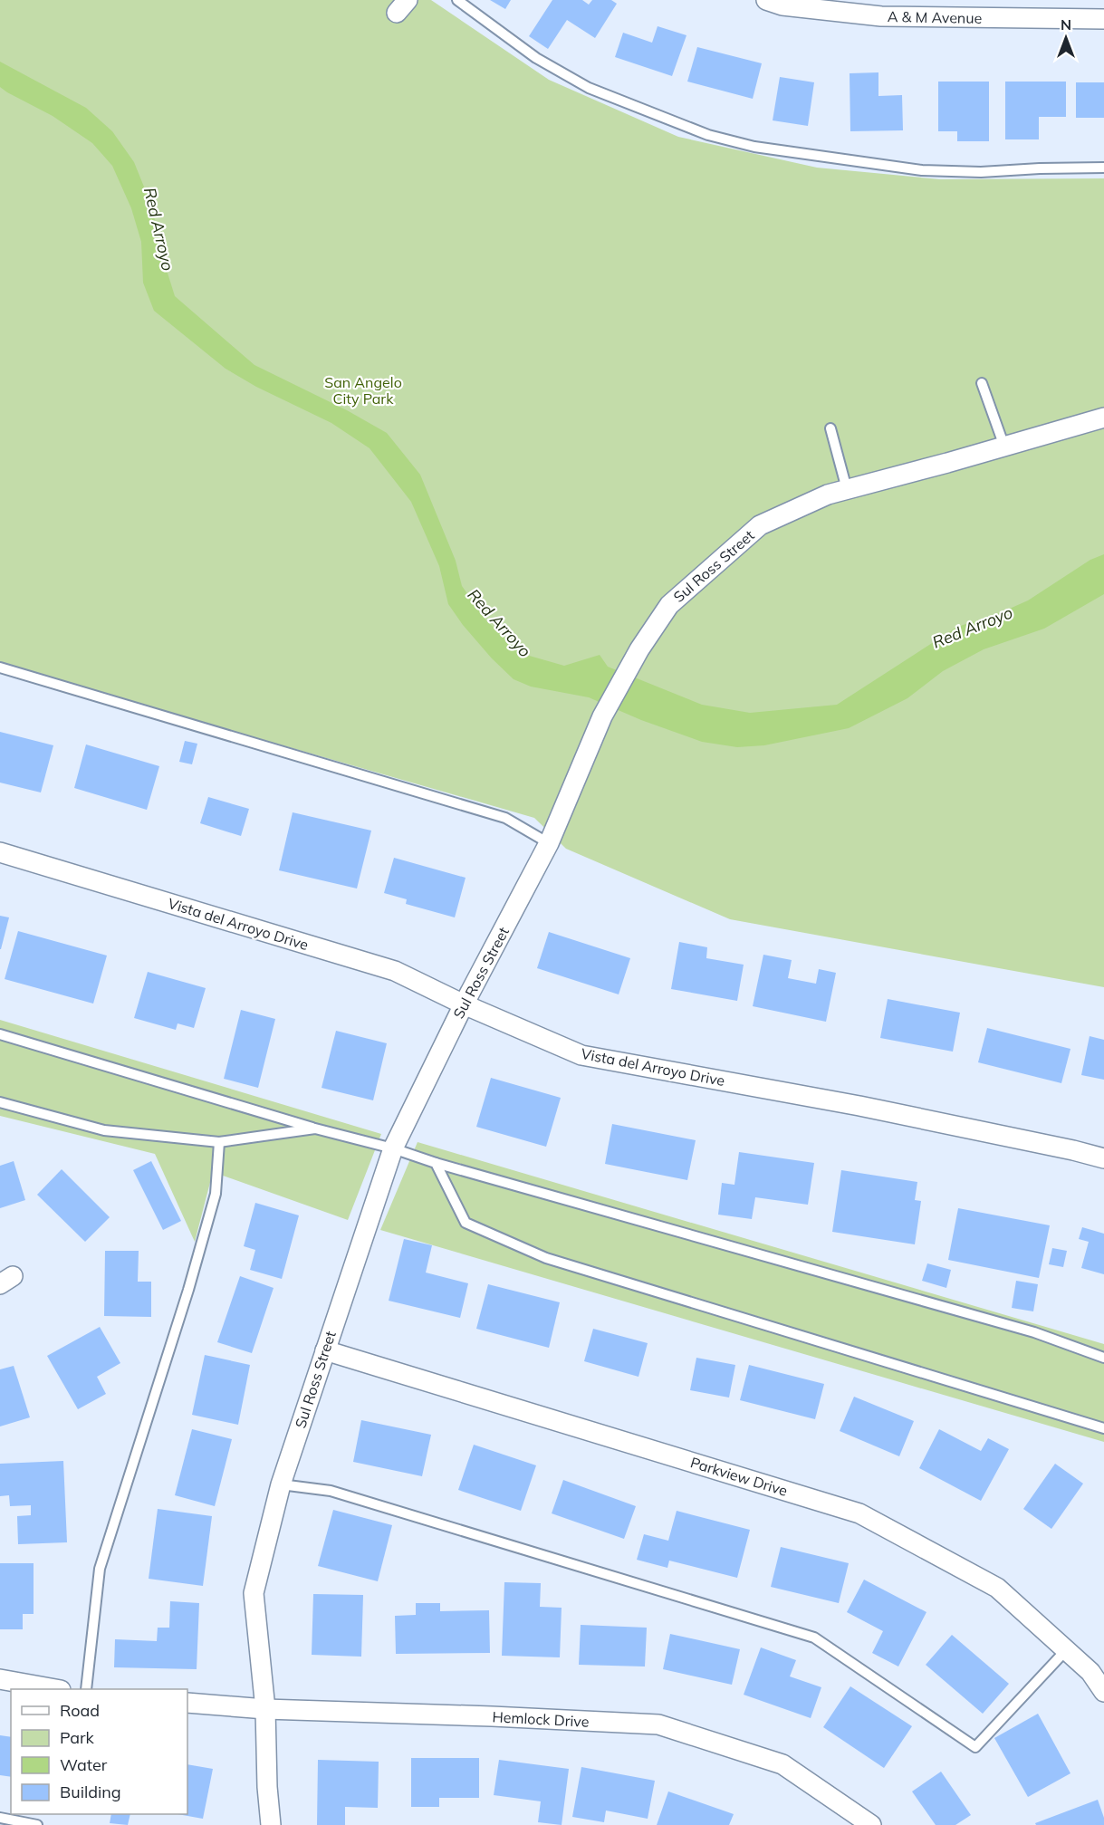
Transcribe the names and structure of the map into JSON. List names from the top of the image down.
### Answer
{
  "streets": {
    "street": [
      "A & M Avenue",
      "Sul Ross Street",
      "Vista del Arroyo Drive",
      "Parkview Drive",
      "Hemlock Drive"
    ]
  },
  "crossings": [
    ["Sul Ross Street", "Vista del Arroyo Drive"],
    ["Sul Ross Street", "Parkview Drive"],
    ["Sul Ross Street", "Hemlock Drive"]
  ],
  "water": ["Red Arroyo"],
  "parks": ["San Angelo City Park"],
  "legend": [
    "Road",
    "Park",
    "Water",
    "Building"
  ],
  "north": "top"
}
